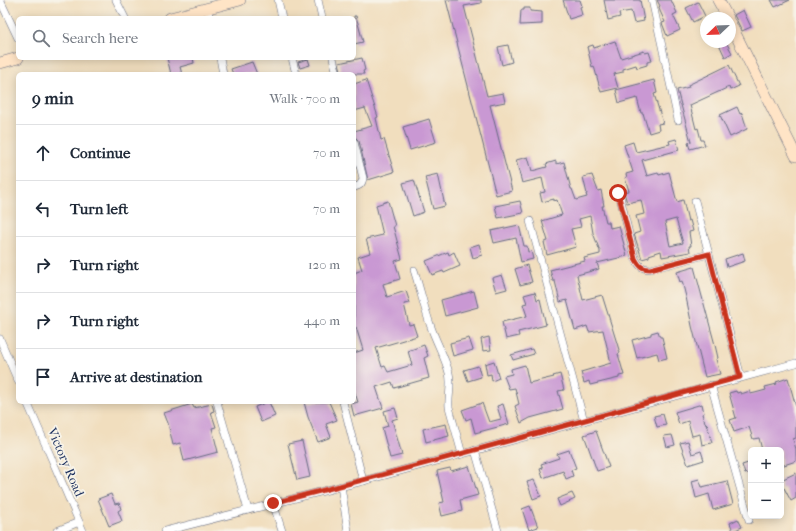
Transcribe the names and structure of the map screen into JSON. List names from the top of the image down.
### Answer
{
  "streets": {
    "street": ["Victory Road"]
  },
  "north": "bottom left",
  "page": {
    "search": "Search here",
    "heading": ["9 min", "Walk · 700 m"],
    "list": [
      ["Continue", "70 m"],
      ["Turn left", "70 m"],
      ["Turn right", "120 m"],
      ["Turn right", "440 m"],
      "Arrive at destination"
    ],
    "map_buttons": ["+", "−"]
  }
}
